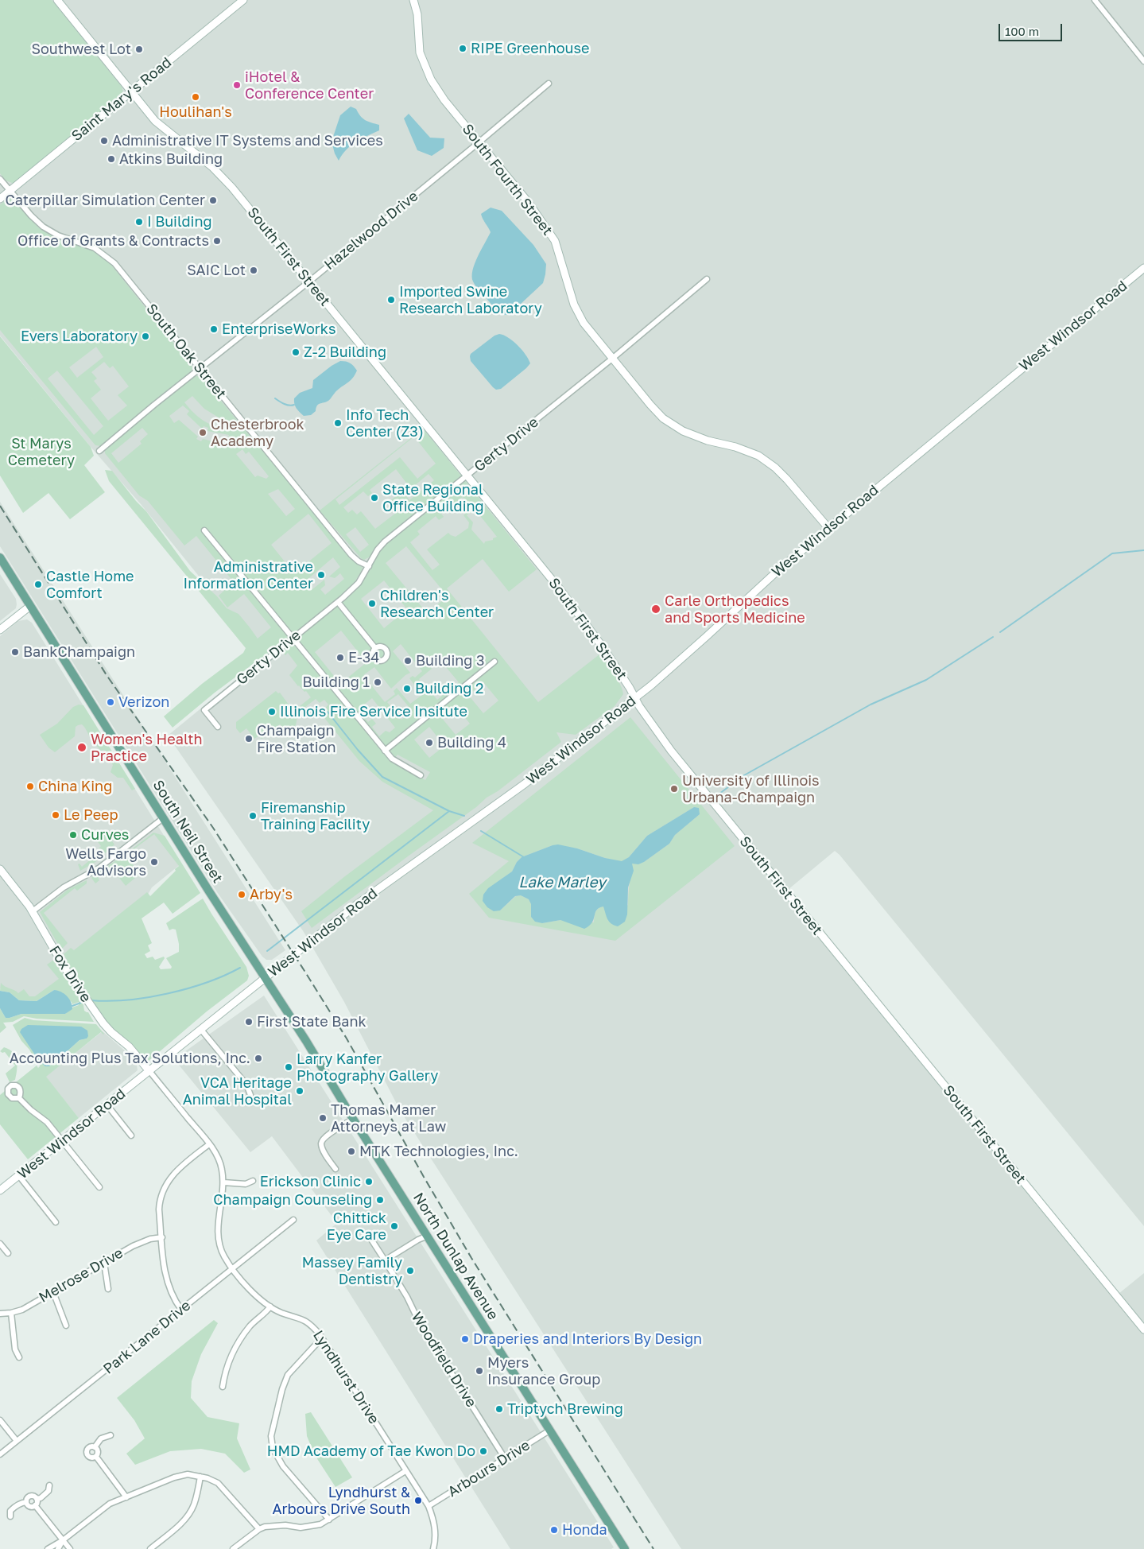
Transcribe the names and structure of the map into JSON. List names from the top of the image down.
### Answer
{
  "streets": {
    "main road": ["South Neil Street", "North Dunlap Avenue"],
    "street": [
      "Saint Mary's Road",
      "South Fourth Street",
      "Hazelwood Drive",
      "South First Street",
      "West Windsor Road",
      "South Oak Street",
      "Gerty Drive",
      "Fox Drive",
      "Melrose Drive",
      "Park Lane Drive",
      "Woodfield Drive",
      "Lyndhurst Drive",
      "Arbours Drive"
    ]
  },
  "crossings": [
    ["Saint Mary's Road", "South First Street"],
    ["Saint Mary's Road", "South Oak Street"],
    ["South Fourth Street", "Hazelwood Drive"],
    ["South Fourth Street", "West Windsor Road"],
    ["South Fourth Street", "Gerty Drive"],
    ["Hazelwood Drive", "South First Street"],
    ["Hazelwood Drive", "South Oak Street"],
    ["South First Street", "West Windsor Road"],
    ["South First Street", "Gerty Drive"],
    ["West Windsor Road", "South Neil Street"],
    ["West Windsor Road", "Fox Drive"],
    ["West Windsor Road", "North Dunlap Avenue"],
    ["West Windsor Road", "Lyndhurst Drive"],
    ["South Oak Street", "Gerty Drive"],
    ["South Neil Street", "North Dunlap Avenue"],
    ["Fox Drive", "Lyndhurst Drive"],
    ["North Dunlap Avenue", "Arbours Drive"],
    ["Park Lane Drive", "Lyndhurst Drive"],
    ["Woodfield Drive", "Arbours Drive"],
    ["Lyndhurst Drive", "Arbours Drive"]
  ],
  "water": ["Lake Marley"],
  "parks": ["St Marys Cemetery"],
  "places": [
    "RIPE Greenhouse",
    "Southwest Lot",
    "iHotel & Conference Center",
    "Houlihan's",
    "Administrative IT Systems and Services",
    "Atkins Building",
    "Caterpillar Simulation Center",
    "I Building",
    "Office of Grants & Contracts",
    "SAIC Lot",
    "Imported Swine Research Laboratory",
    "EnterpriseWorks",
    "Evers Laboratory",
    "Z-2 Building",
    "Info Tech Center (Z3)",
    "Chesterbrook Academy",
    "State Regional Office Building",
    "Administrative Information Center",
    "Castle Home Comfort",
    "Children's Research Center",
    "Carle Orthopedics and Sports Medicine",
    "BankChampaign",
    "E-34",
    "Building 3",
    "Building 1",
    "Building 2",
    "Verizon",
    "Illinois Fire Service Insitute",
    "Champaign Fire Station",
    "Building 4",
    "Women's Health Practice",
    "China King",
    "University of Illinois Urbana-Champaign",
    "Le Peep",
    "Firemanship Training Facility",
    "Curves",
    "Wells Fargo Advisors",
    "Arby's",
    "First State Bank",
    "Accounting Plus Tax Solutions, Inc.",
    "Larry Kanfer Photography Gallery",
    "VCA Heritage Animal Hospital",
    "Thomas Mamer Attorneys at Law",
    "MTK Technologies, Inc.",
    "Erickson Clinic",
    "Champaign Counseling",
    "Chittick Eye Care",
    "Massey Family Dentistry",
    "Draperies and Interiors By Design",
    "Myers Insurance Group",
    "Triptych Brewing",
    "HMD Academy of Tae Kwon Do",
    "Lyndhurst & Arbours Drive South",
    "Honda"
  ],
  "scale_bar": "100 m"
}
